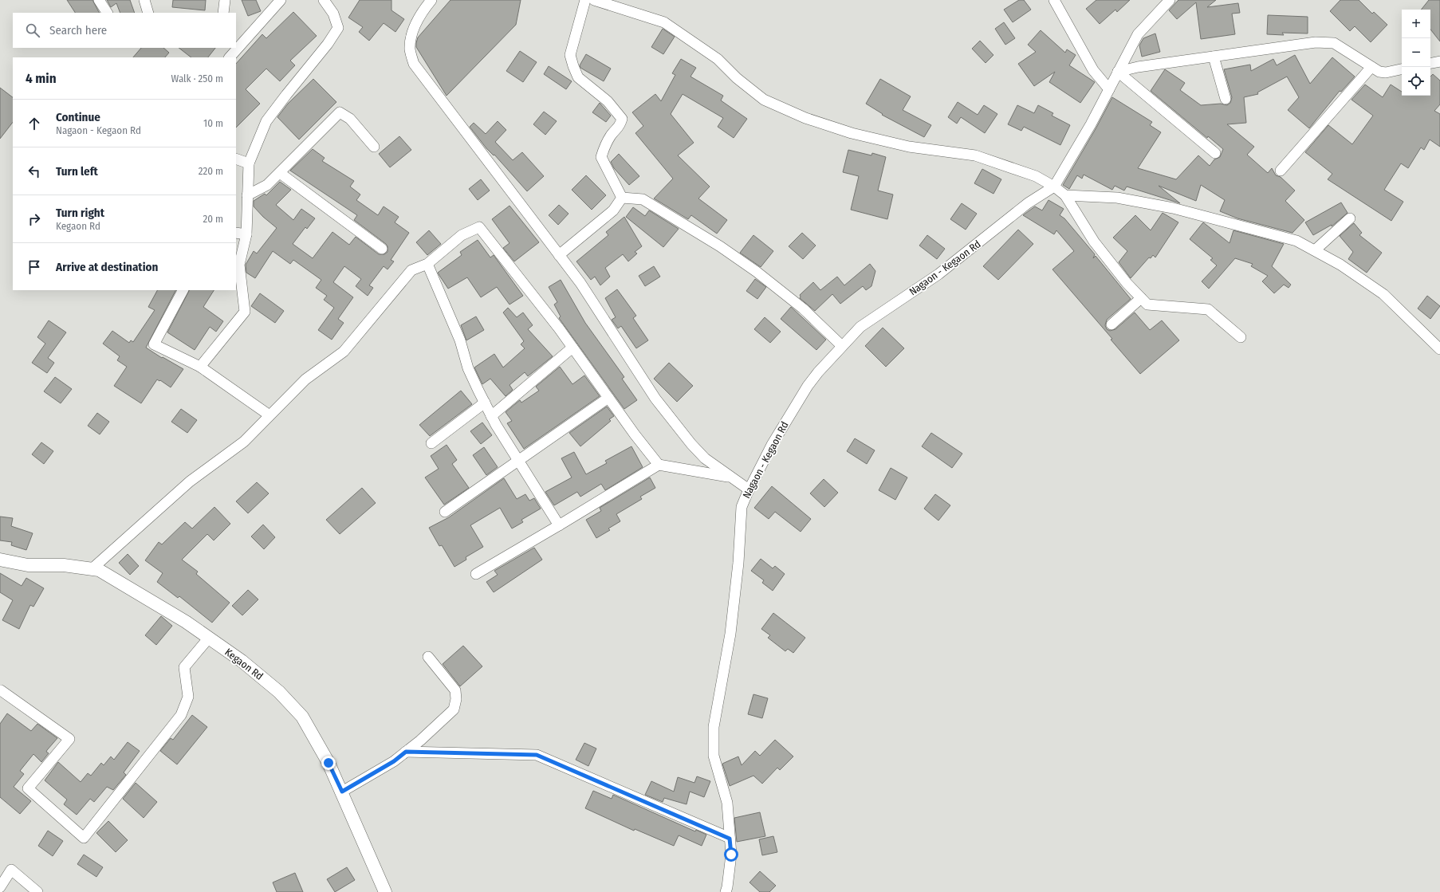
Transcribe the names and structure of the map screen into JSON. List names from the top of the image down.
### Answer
{
  "streets": {
    "street": ["Nagaon - Kegaon Rd", "Kegaon Rd"]
  },
  "page": {
    "map_buttons": ["+", "−"],
    "search": "Search here",
    "heading": ["4 min", "Walk · 250 m"],
    "list": [
      ["Continue", "Nagaon - Kegaon Rd", "10 m"],
      ["Turn left", "220 m"],
      ["Turn right", "Kegaon Rd", "20 m"],
      "Arrive at destination"
    ]
  }
}
